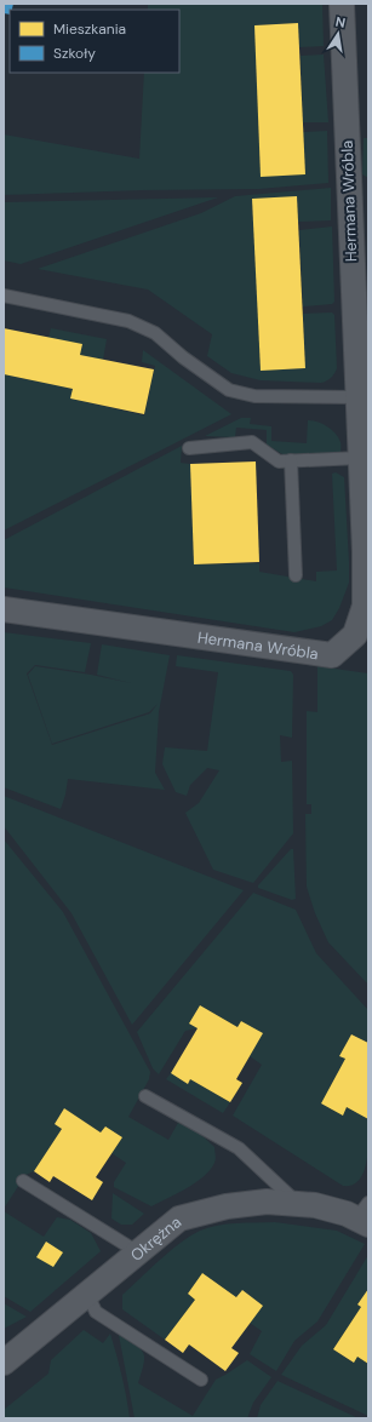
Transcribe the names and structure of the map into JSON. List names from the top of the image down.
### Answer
{
  "streets": {
    "street": ["Hermana Wróbla", "Okrężna"]
  },
  "legend": ["Mieszkania", "Szkoły"],
  "north": "top"
}
